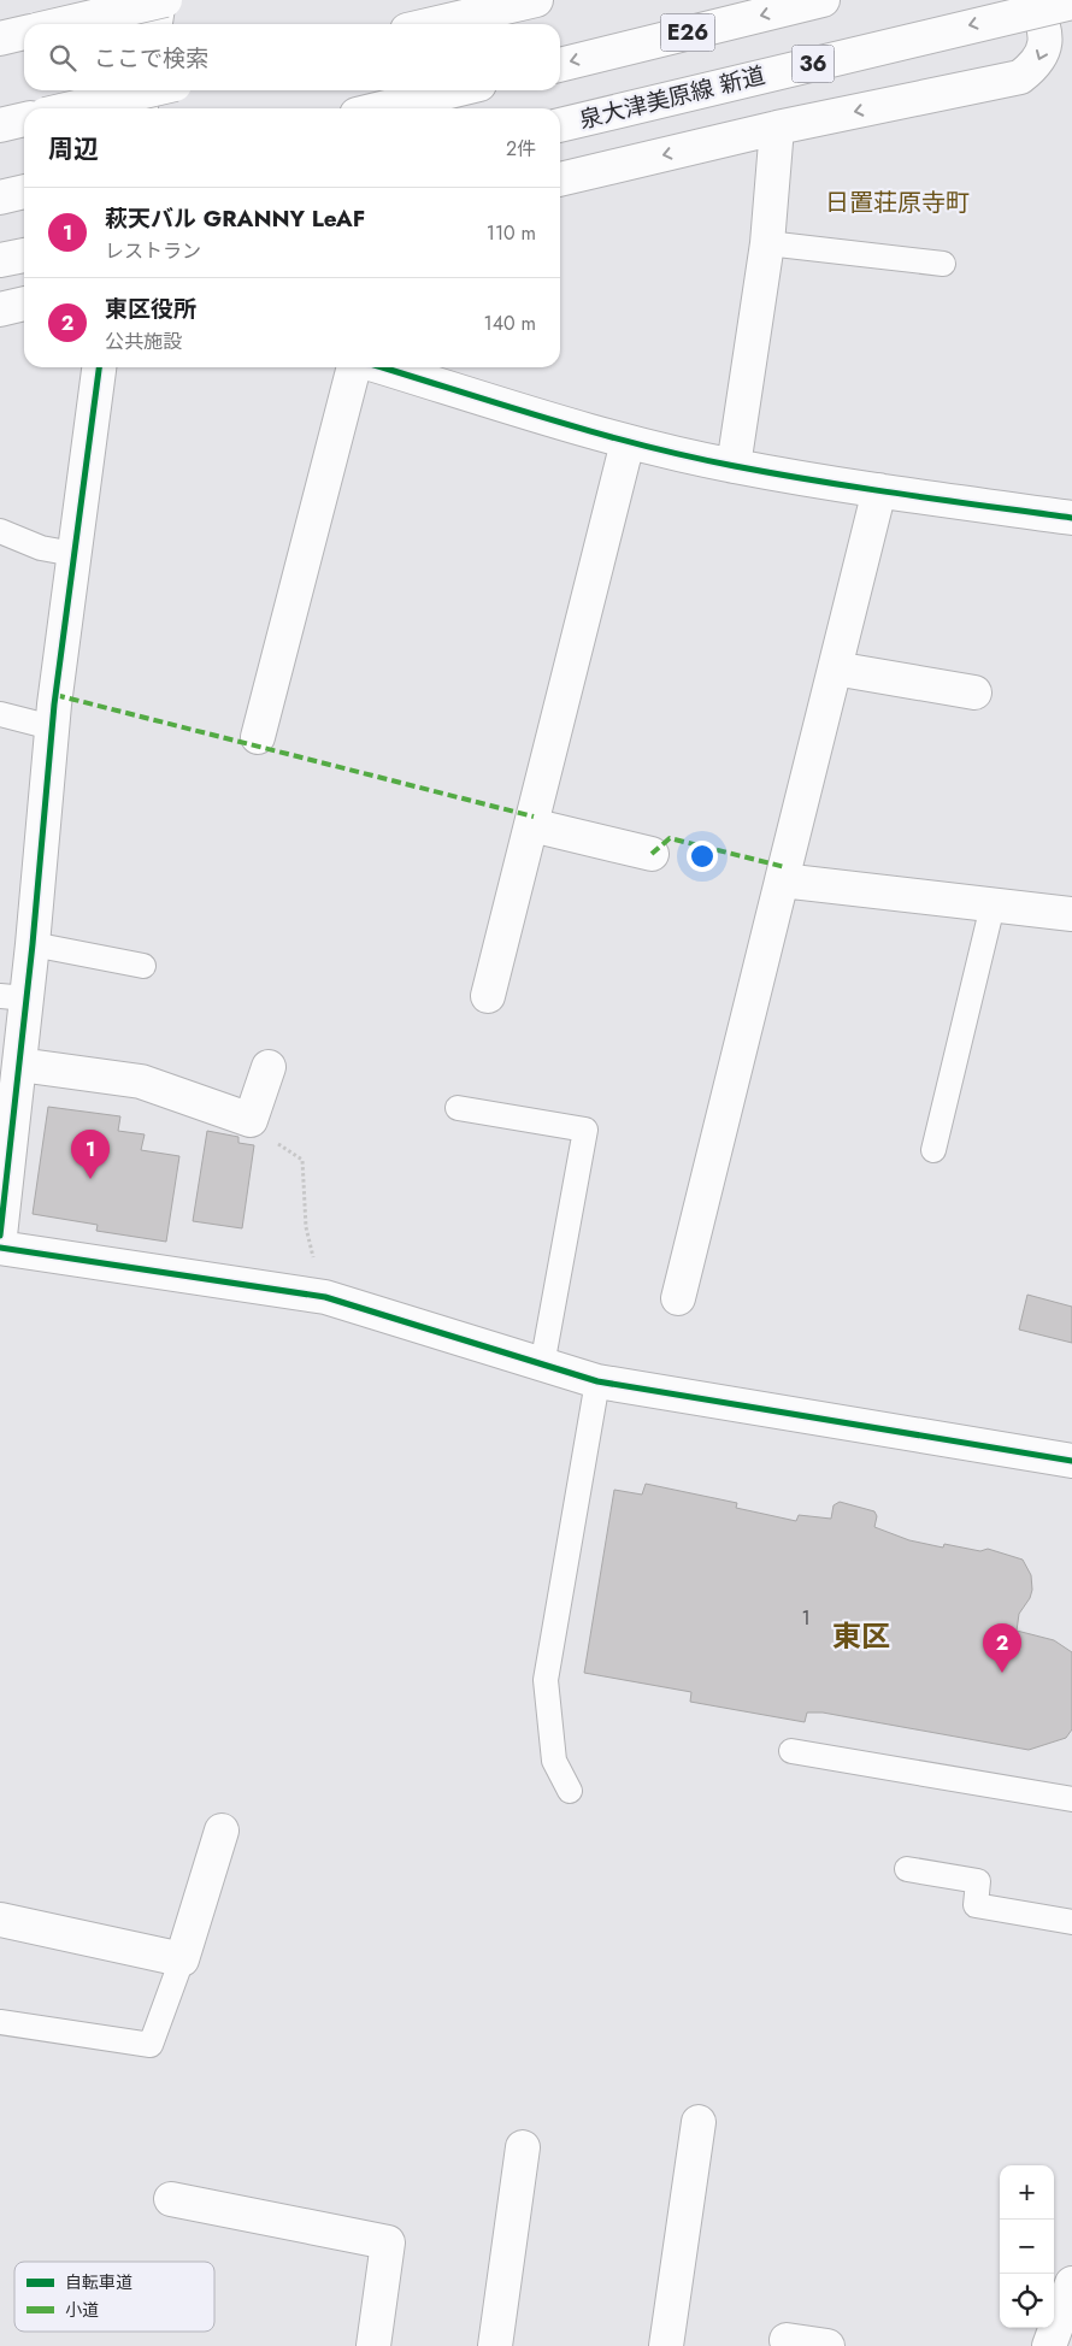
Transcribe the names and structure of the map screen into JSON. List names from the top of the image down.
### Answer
{
  "streets": {
    "main road": ["E26", "36", "泉大津美原線 新道"]
  },
  "districts": ["日置荘原寺町", "東区"],
  "house_numbers": ["1"],
  "legend": ["自転車道", "小道"],
  "page": {
    "search": "ここで検索",
    "heading": ["周辺", "2件"],
    "list": [
      {
        "mark": "1",
        "name": "萩天バル GRANNY LeAF",
        "note": "レストラン",
        "value": "110 m"
      },
      {
        "mark": "2",
        "name": "東区役所",
        "note": "公共施設",
        "value": "140 m"
      }
    ],
    "pins": ["1", "2"],
    "map_buttons": ["+", "−"]
  }
}
